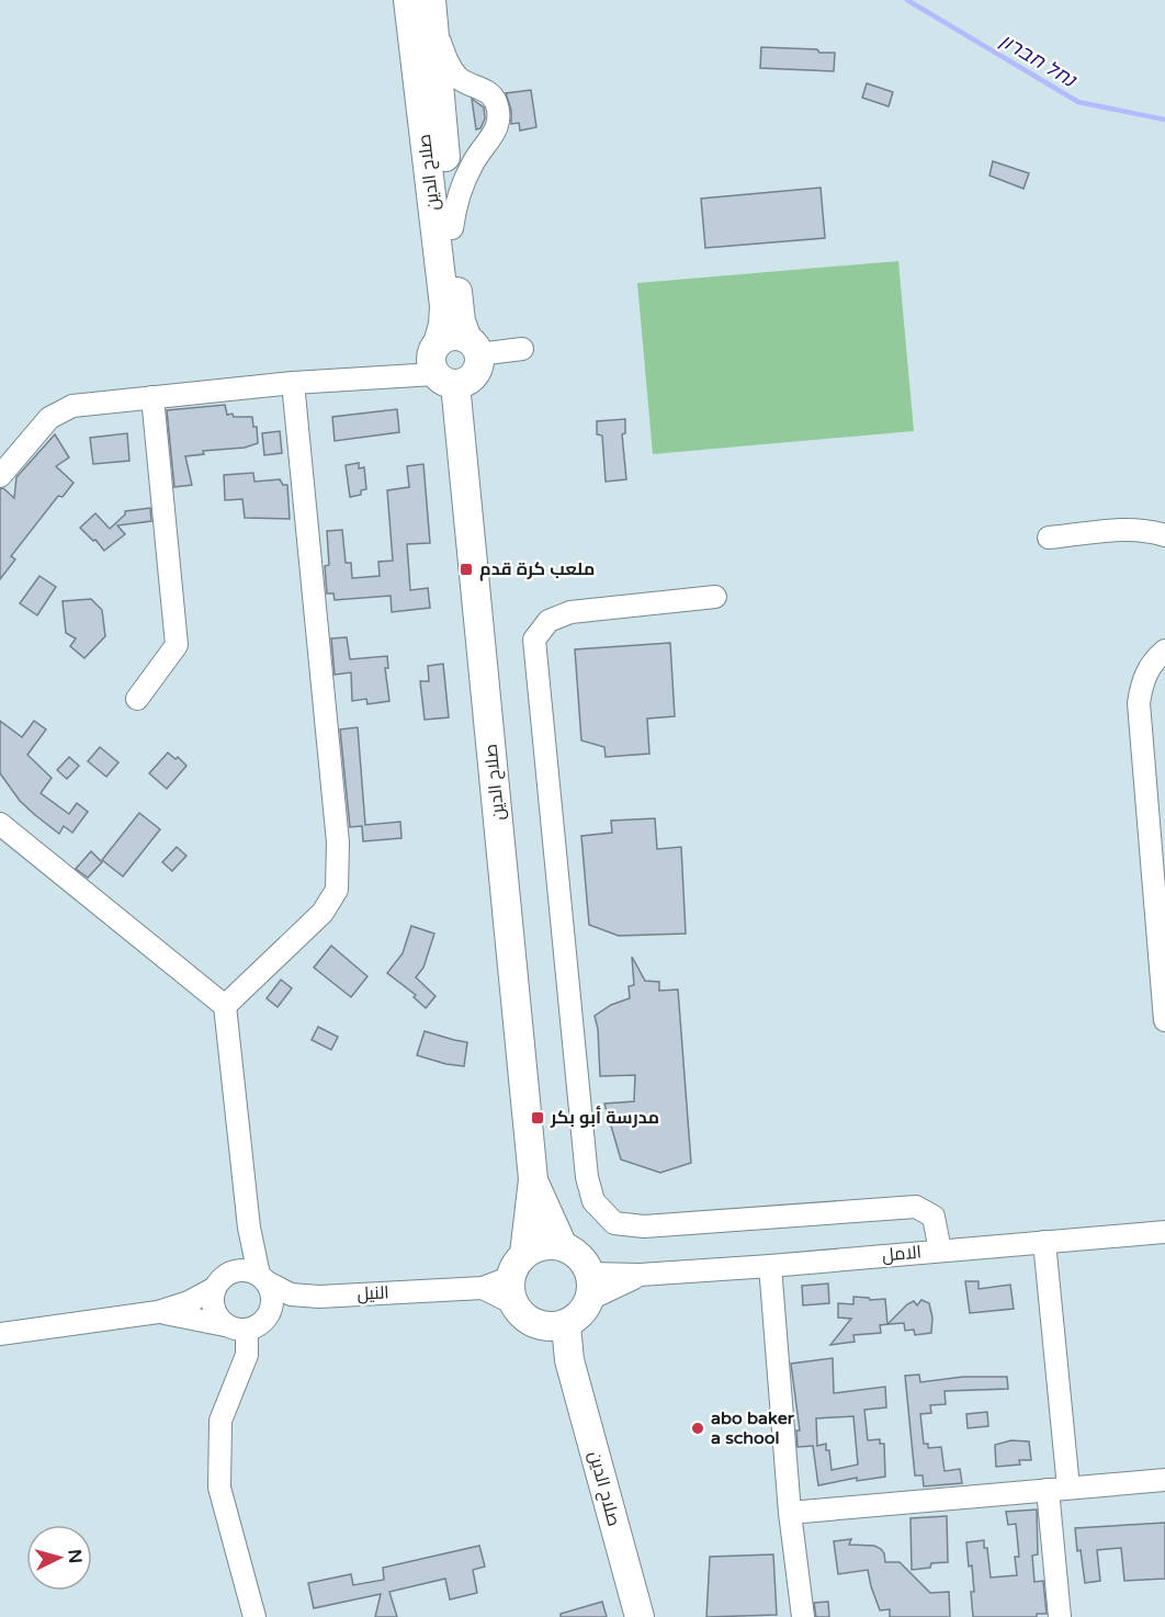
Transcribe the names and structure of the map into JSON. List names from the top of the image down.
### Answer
{
  "streets": {
    "main road": ["صلاح الدين"],
    "street": ["الامل", "النيل"]
  },
  "crossings": [
    ["صلاح الدين", "الامل"],
    ["صلاح الدين", "النيل"],
    ["الامل", "النيل"]
  ],
  "water": ["נחל חברון"],
  "places": {
    "transit": ["ملعب كرة قدم", "مدرسة أبو بكر"],
    "other": ["abo baker a school"]
  },
  "north": "right"
}
